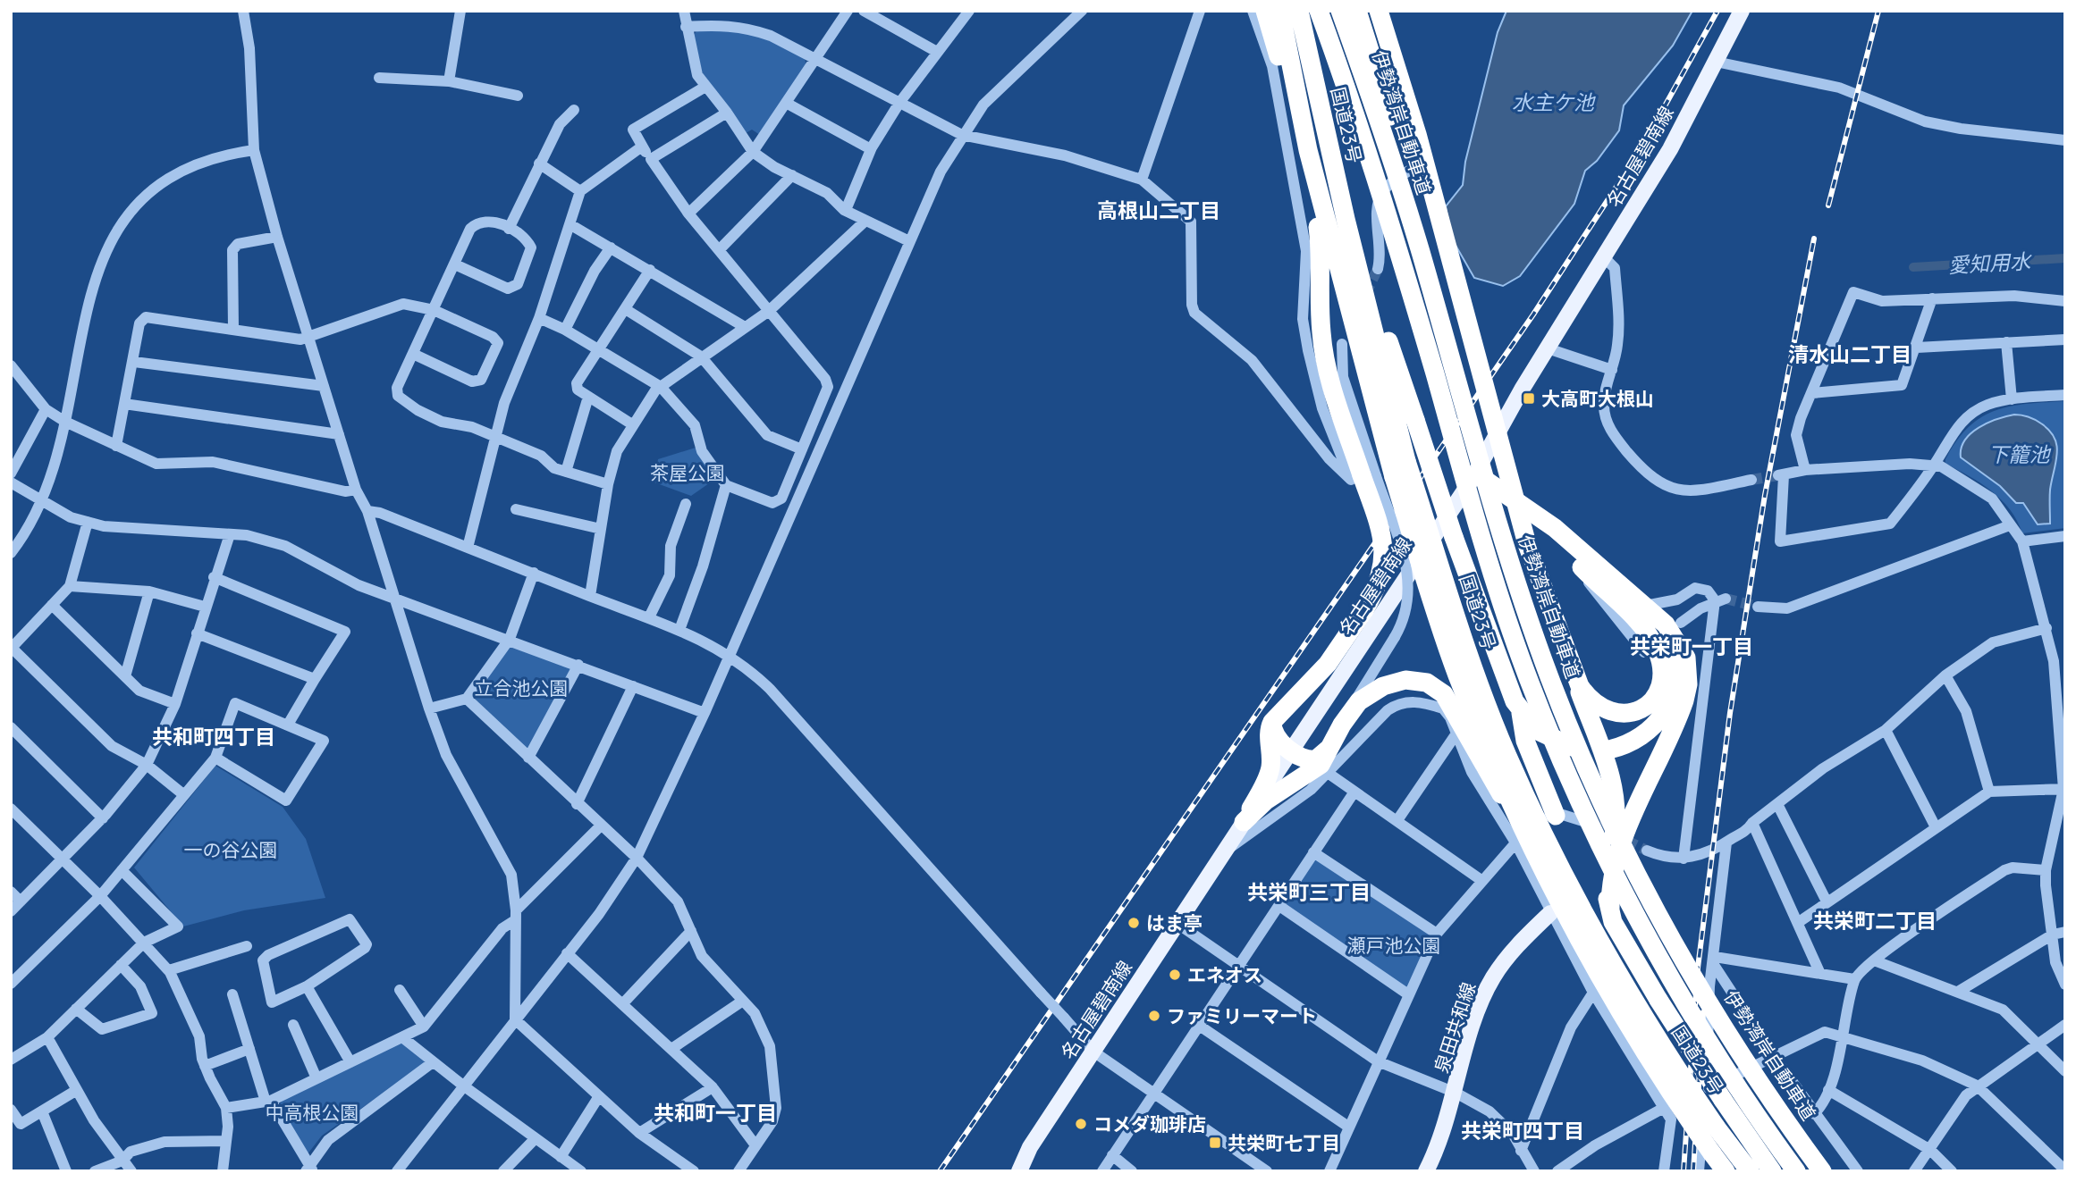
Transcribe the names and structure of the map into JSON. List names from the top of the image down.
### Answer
{
  "streets": {
    "highway": ["伊勢湾岸自動車道", "国道23号"],
    "main road": ["名古屋碧南線", "泉田共和線"]
  },
  "districts": [
    "高根山二丁目",
    "清水山二丁目",
    "共栄町一丁目",
    "共和町四丁目",
    "共栄町三丁目",
    "共栄町二丁目",
    "共和町一丁目",
    "共栄町四丁目"
  ],
  "water": ["水主ケ池", "愛知用水", "下籠池"],
  "parks": [
    "茶屋公園",
    "立合池公園",
    "一の谷公園",
    "瀬戸池公園",
    "中高根公園"
  ],
  "places": {
    "transit": ["大高町大根山", "共栄町七丁目"],
    "other": [
      "はま亭",
      "エネオス",
      "ファミリーマート",
      "コメダ珈琲店"
    ]
  }
}
